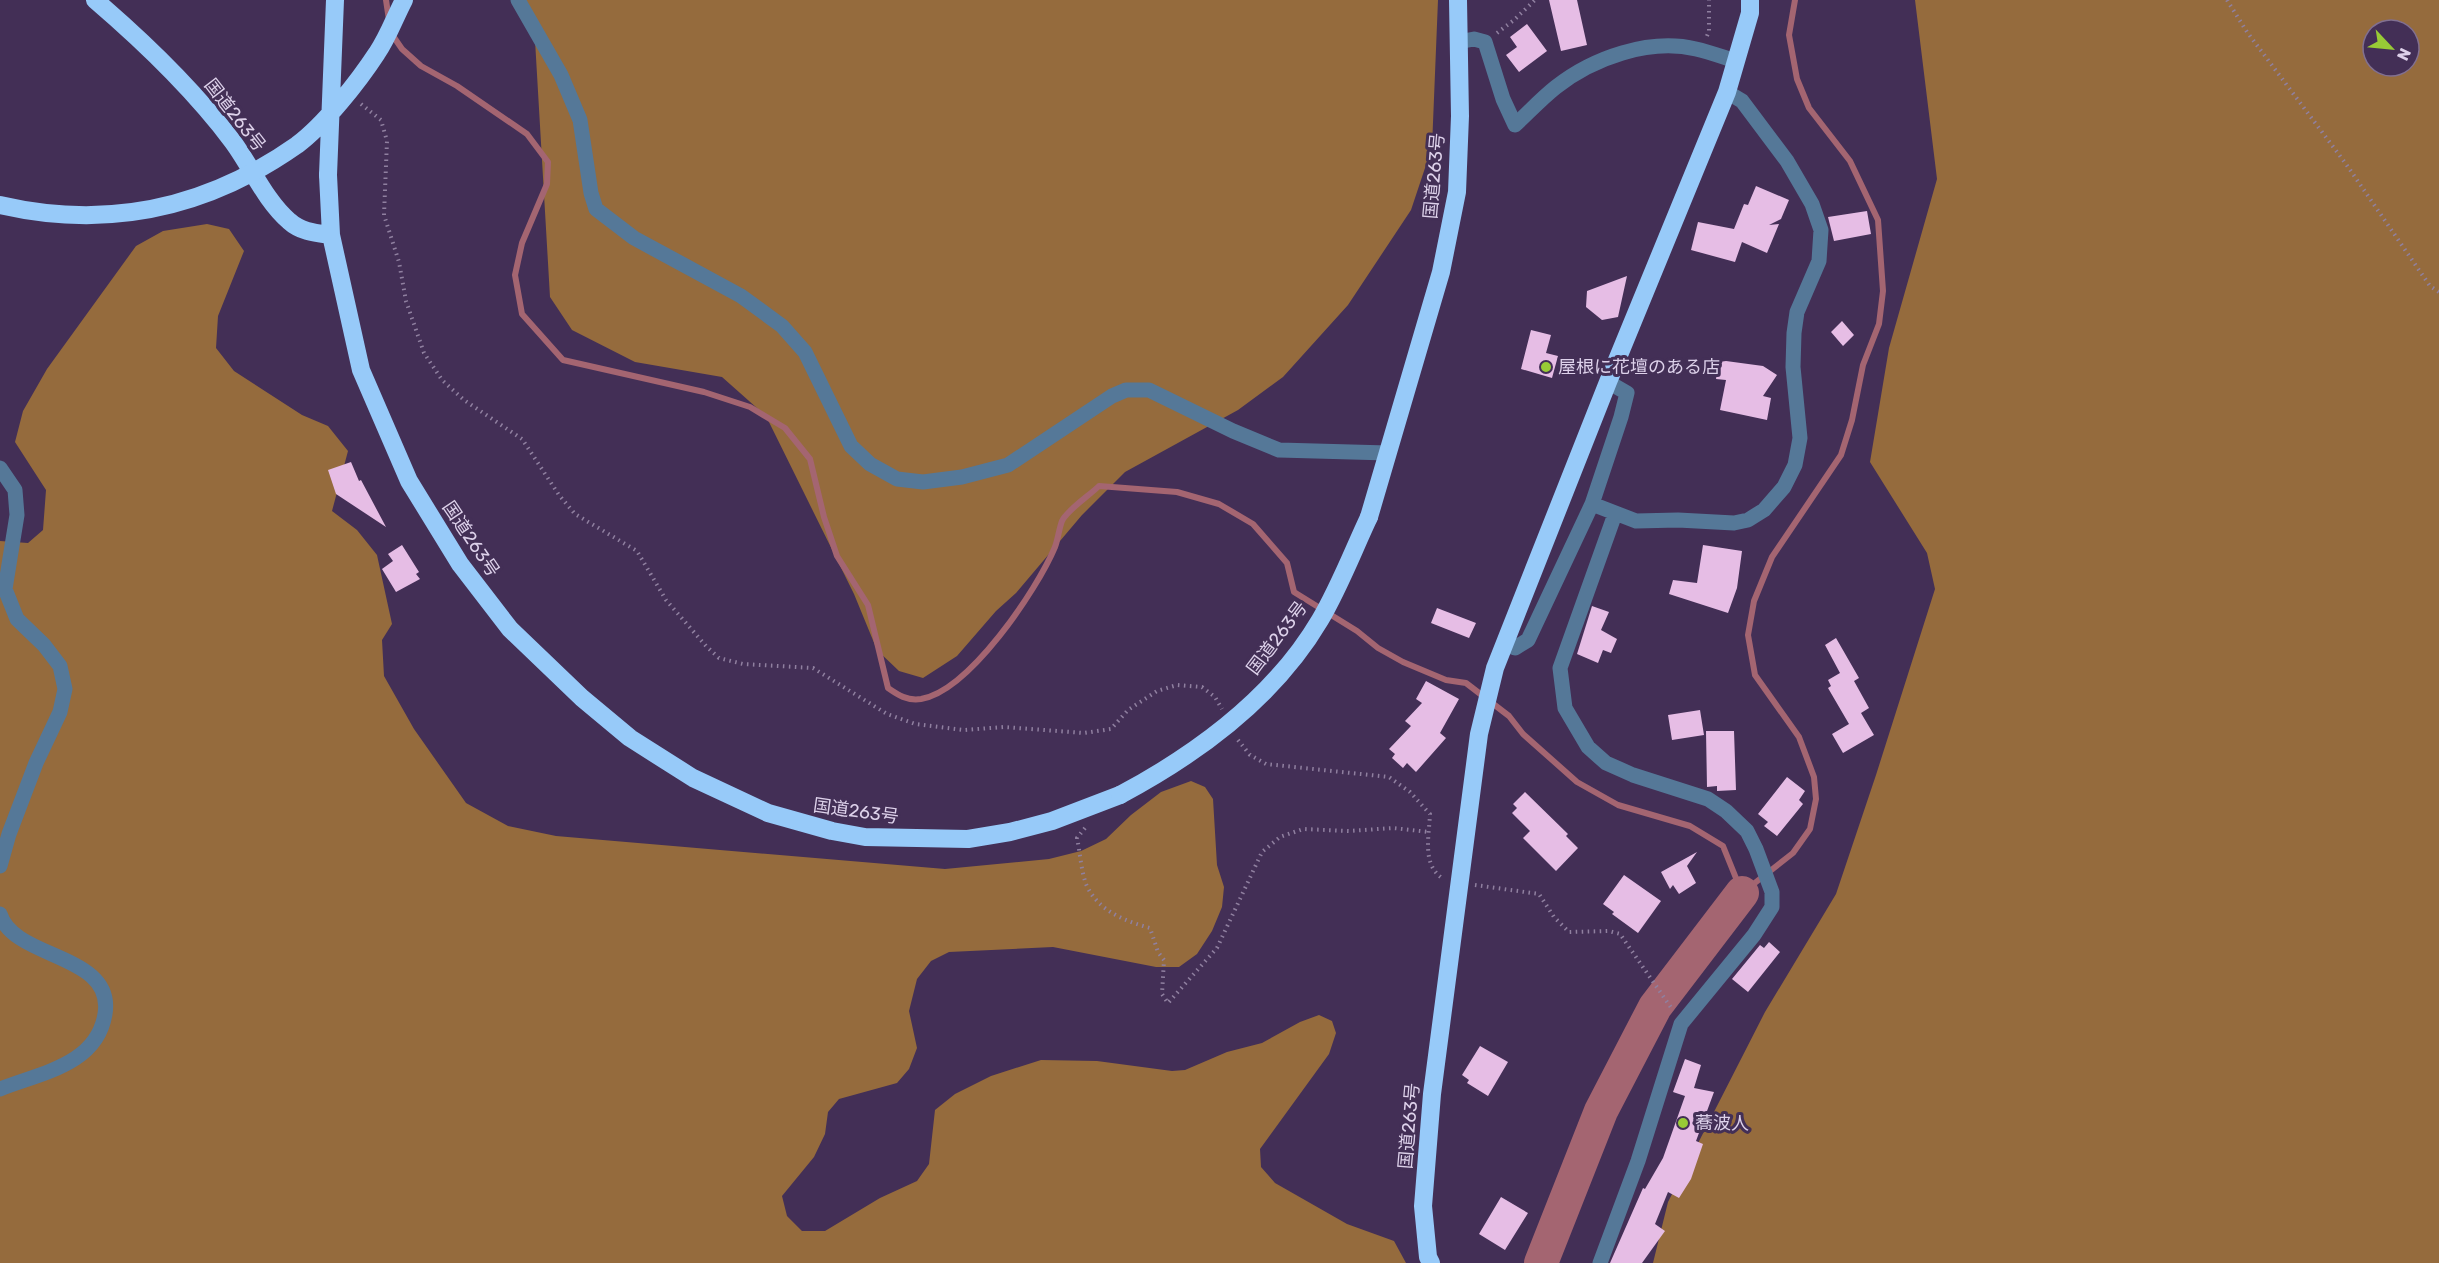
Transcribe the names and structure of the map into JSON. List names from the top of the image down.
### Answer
{
  "streets": {
    "highway": ["国道263号"]
  },
  "places": ["屋根に花壇のある店", "蕎波人"],
  "north": "bottom right"
}
